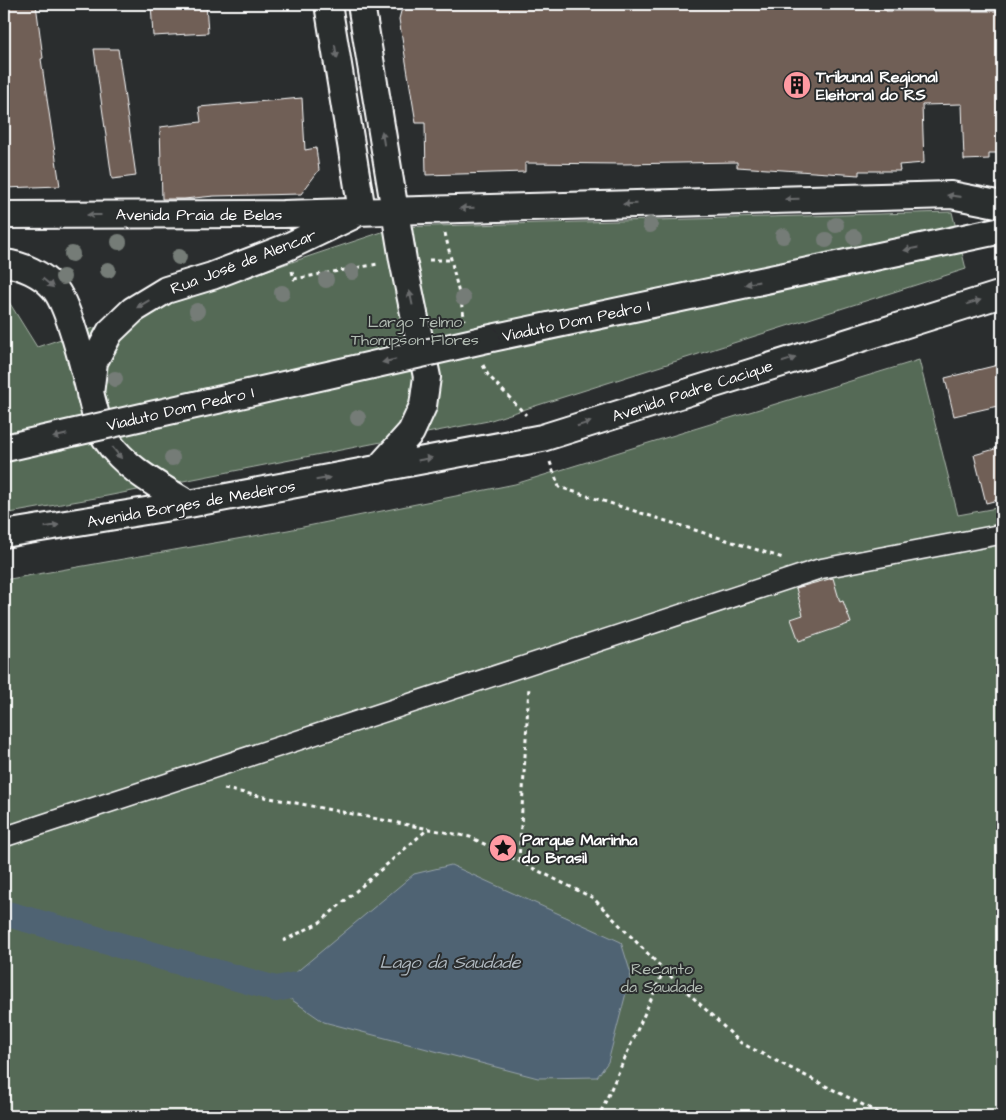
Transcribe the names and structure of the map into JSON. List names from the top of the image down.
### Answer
{
  "streets": {
    "main road": [
      "Avenida Praia de Belas",
      "Rua José de Alencar",
      "Viaduto Dom Pedro I",
      "Avenida Padre Cacique",
      "Avenida Borges de Medeiros"
    ]
  },
  "crossings": [
    ["Avenida Praia de Belas", "Rua José de Alencar"],
    ["Avenida Padre Cacique", "Avenida Borges de Medeiros"]
  ],
  "one_way": ["Avenida Praia de Belas", "Rua José de Alencar", "Avenida Borges de Medeiros"],
  "water": ["Lago da Saudade"],
  "parks": ["Largo Telmo Thompson Flores", "Recanto da Saudade"],
  "places": {
    "building": ["Tribunal Regional Eleitoral do RS"],
    "place": ["Parque Marinha do Brasil"]
  }
}
